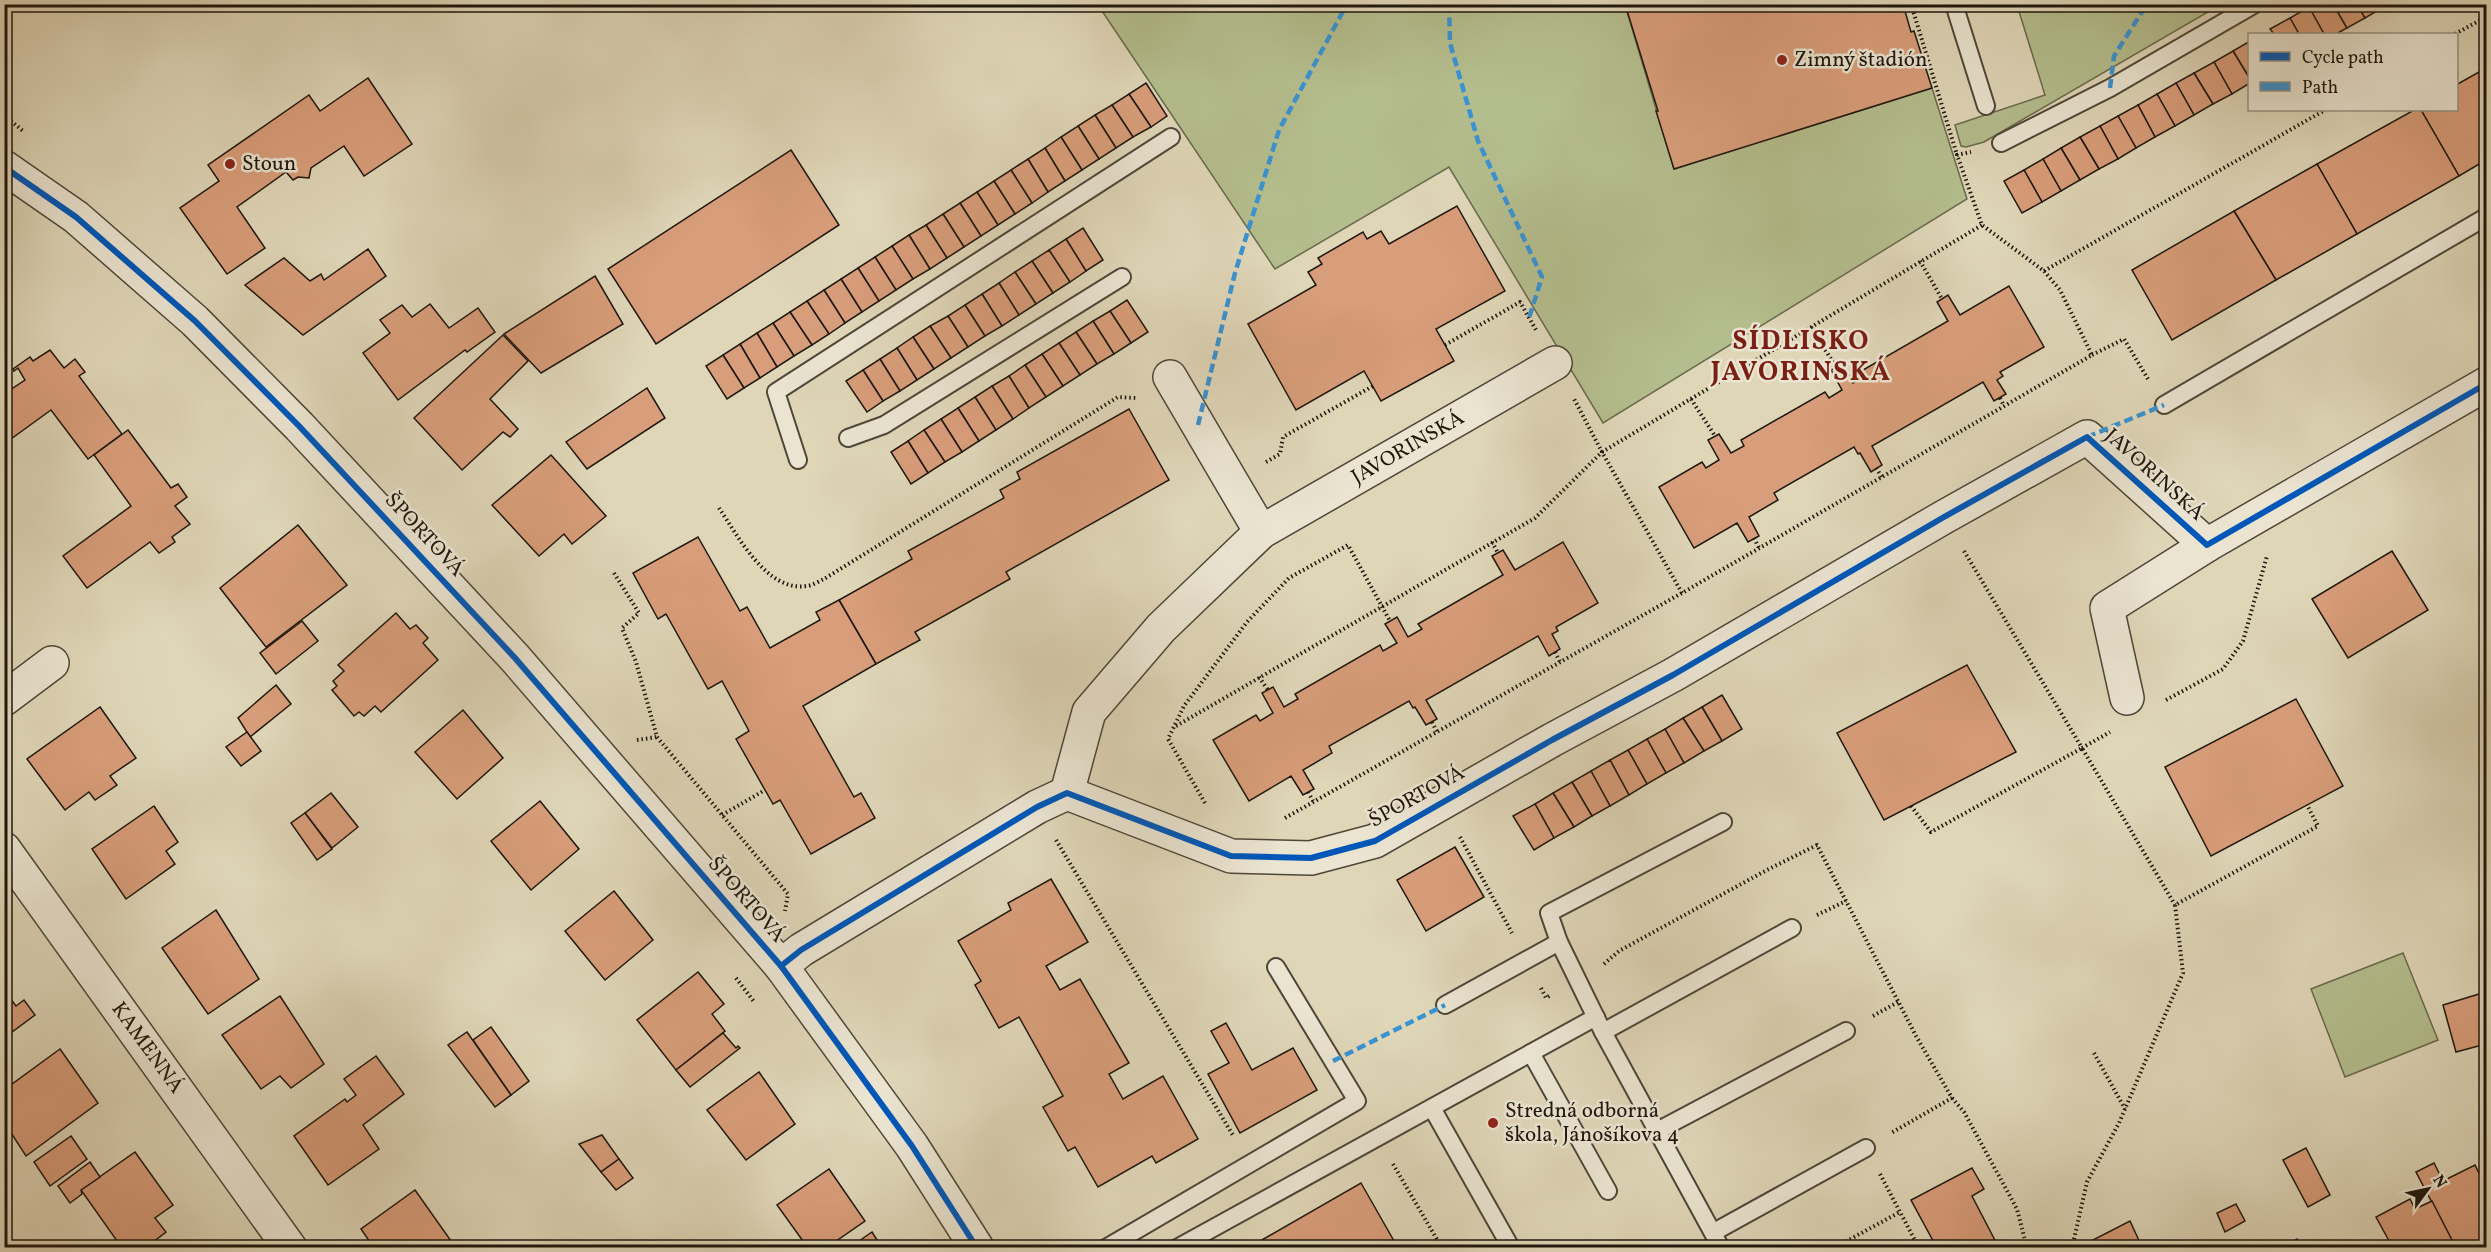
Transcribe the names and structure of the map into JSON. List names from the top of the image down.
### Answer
{
  "streets": {
    "street": ["JAVORINSKÁ", "ŠPORTOVÁ", "KAMENNÁ"]
  },
  "crossings": [
    ["JAVORINSKÁ", "ŠPORTOVÁ"]
  ],
  "districts": ["SÍDLISKO JAVORINSKÁ"],
  "places": ["Zimný štadión", "Stoun", "Stredná odborná škola, Jánošíkova 4"],
  "legend": ["Cycle path", "Path"],
  "north": "top right"
}
